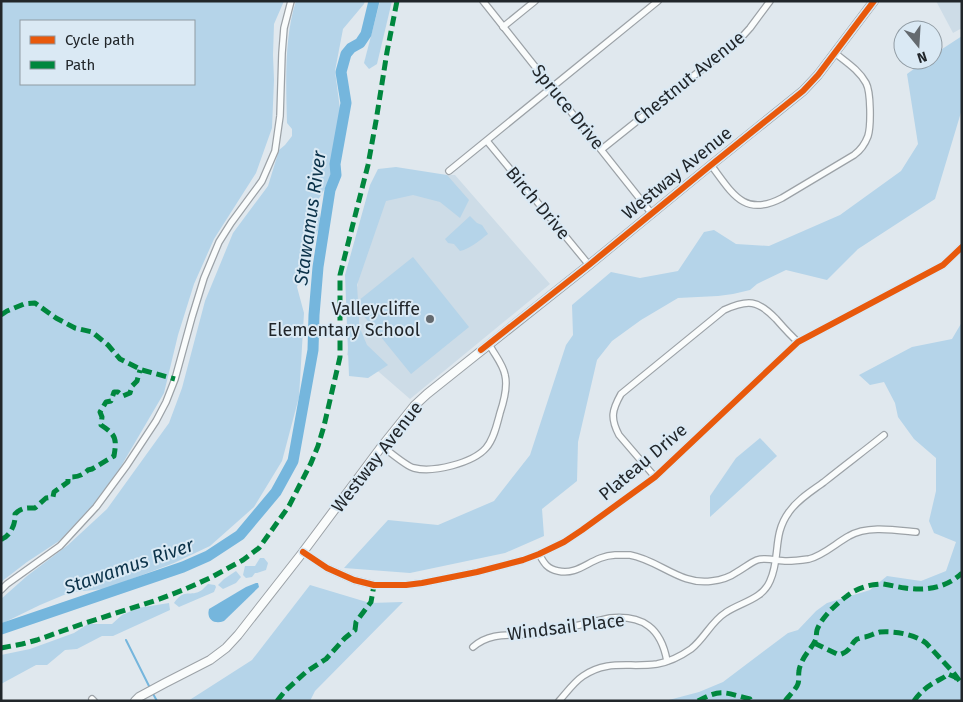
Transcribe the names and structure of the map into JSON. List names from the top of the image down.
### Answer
{
  "streets": {
    "street": [
      "Chestnut Avenue",
      "Spruce Drive",
      "Westway Avenue",
      "Birch Drive",
      "Plateau Drive",
      "Windsail Place"
    ]
  },
  "crossings": [
    ["Chestnut Avenue", "Spruce Drive"],
    ["Spruce Drive", "Westway Avenue"],
    ["Westway Avenue", "Birch Drive"],
    ["Westway Avenue", "Plateau Drive"]
  ],
  "water": ["Stawamus River"],
  "places": ["Valleycliffe Elementary School"],
  "legend": ["Cycle path", "Path"],
  "north": "bottom"
}
